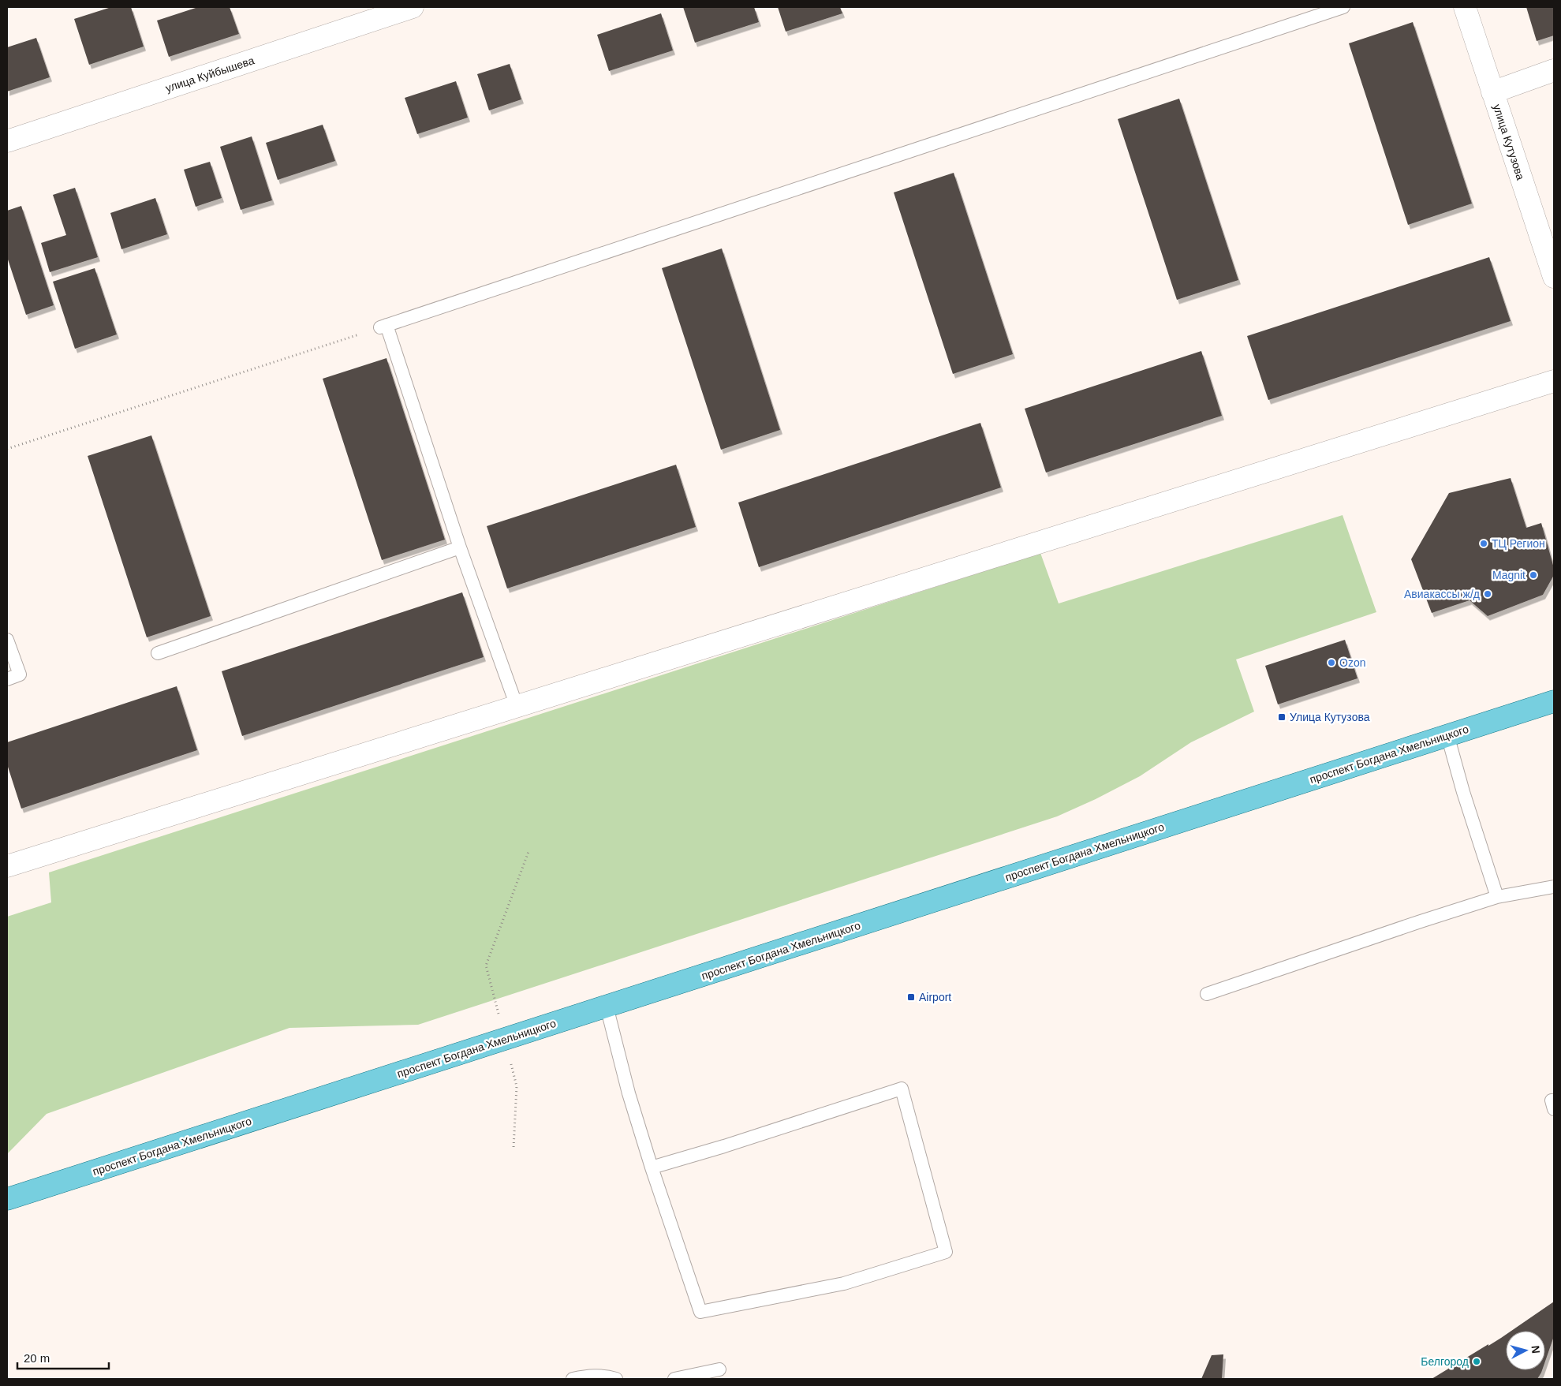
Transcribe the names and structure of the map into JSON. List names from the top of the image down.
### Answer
{
  "streets": {
    "main road": ["проспект Богдана Хмельницкого"],
    "street": ["улица Куйбышева", "улица Кутузова"]
  },
  "places": {
    "other": [
      "ТЦ Регион",
      "Magnit",
      "Авиакассы ж/д",
      "Ozon",
      "Белгород"
    ],
    "transit": ["Улица Кутузова", "Airport"]
  },
  "scale_bar": "20 m",
  "north": "right"
}
